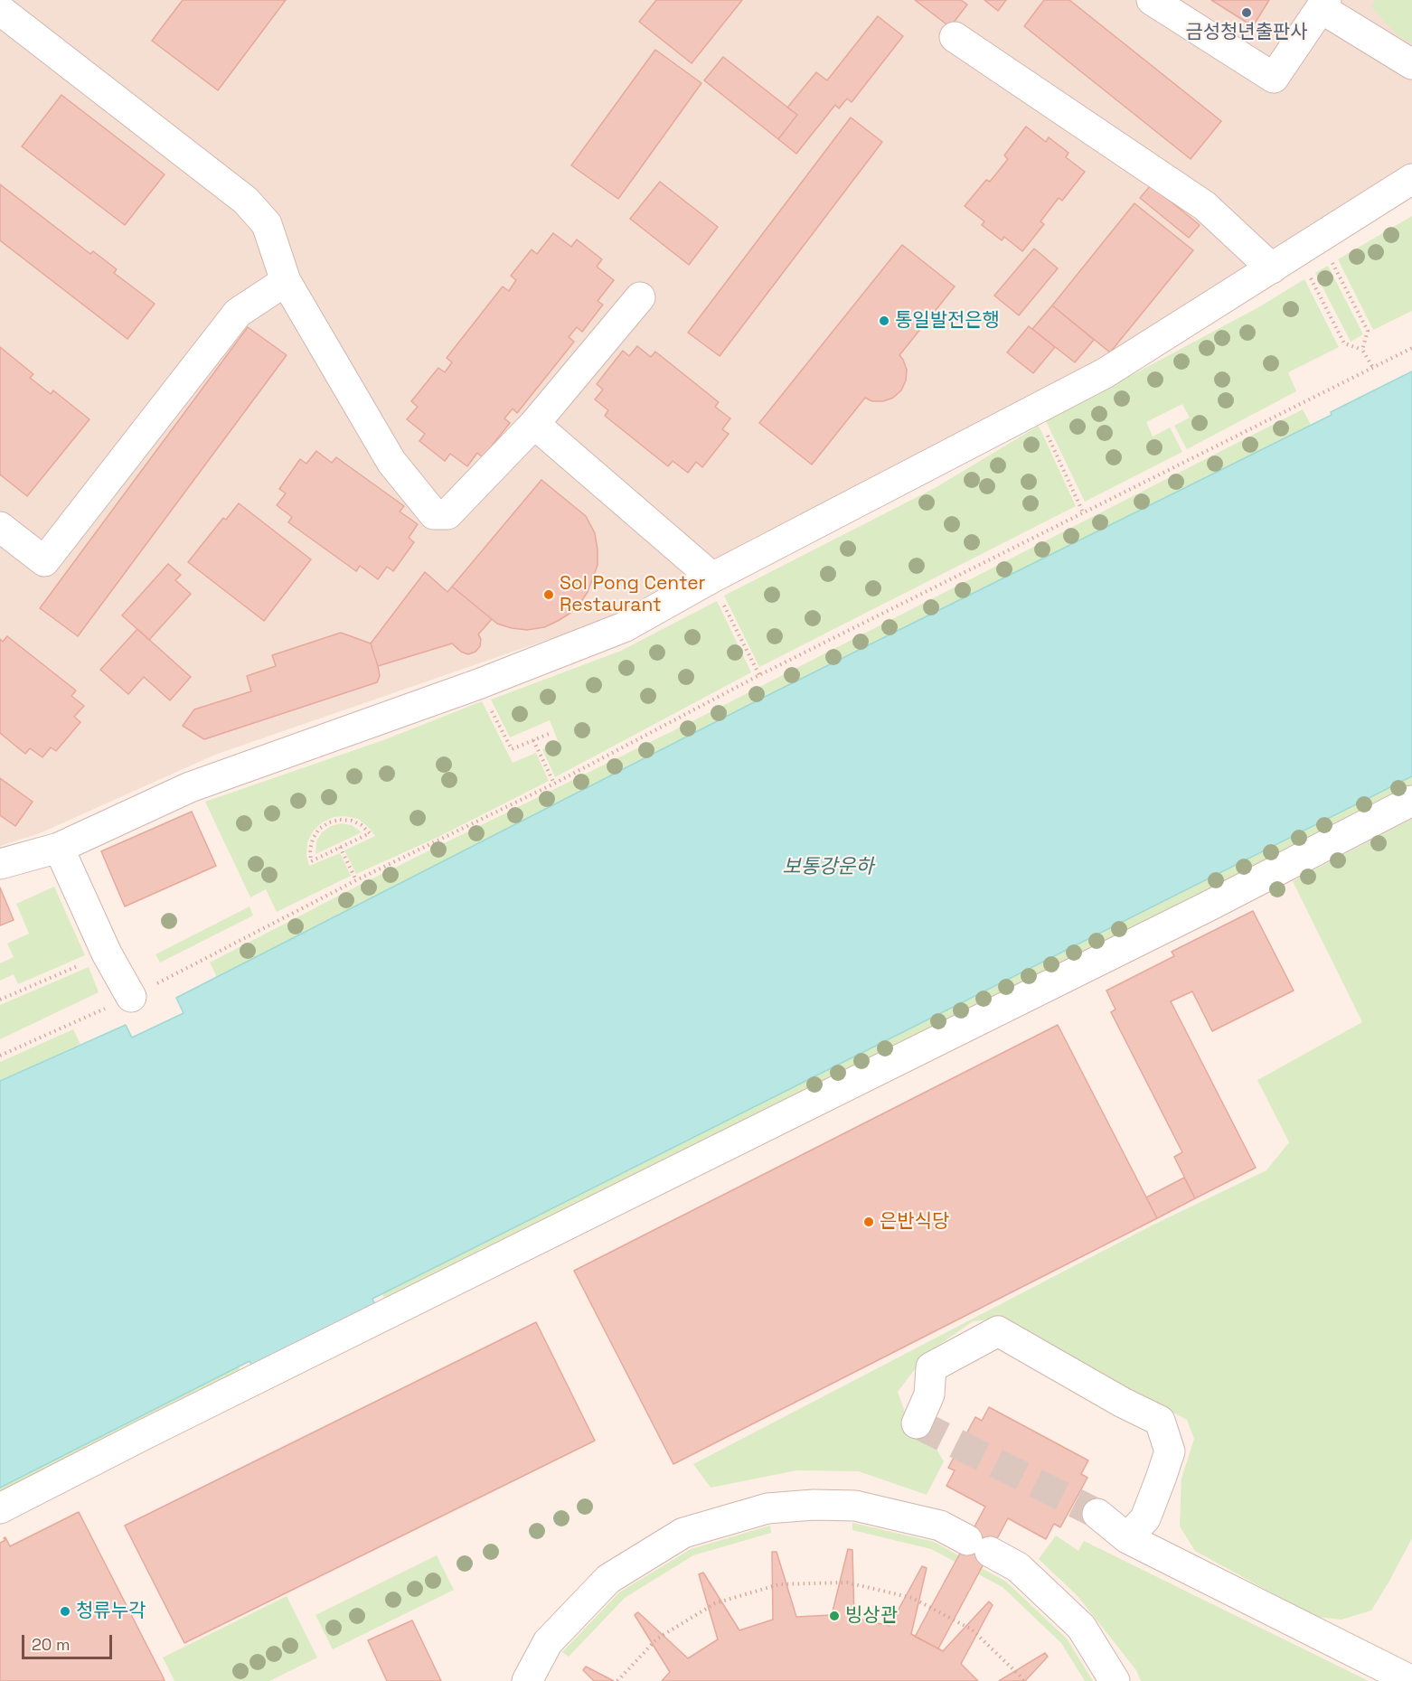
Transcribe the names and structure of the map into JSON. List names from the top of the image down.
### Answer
{
  "water": ["보통강운하"],
  "places": [
    "금성청년출판사",
    "통일발전은행",
    "Sol Pong Center Restaurant",
    "은반식당",
    "청류누각",
    "빙상관"
  ],
  "scale_bar": "20 m"
}
